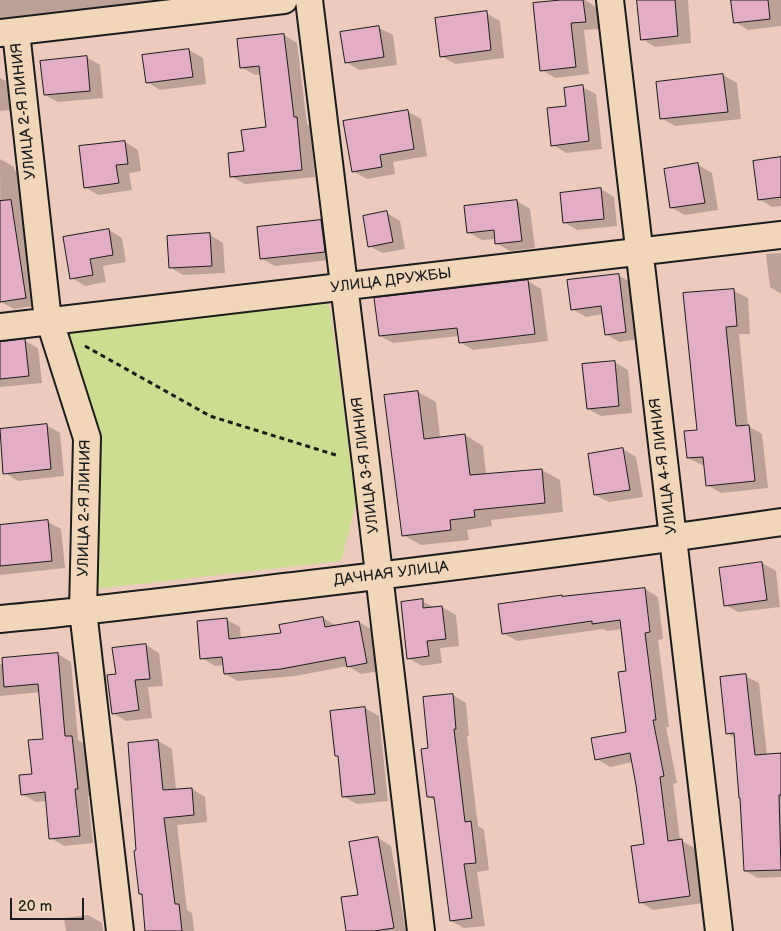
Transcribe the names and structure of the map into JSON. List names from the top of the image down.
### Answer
{
  "streets": {
    "street": [
      "УЛИЦА 2-Я ЛИНИЯ",
      "УЛИЦА ДРУЖБЫ",
      "УЛИЦА 3-Я ЛИНИЯ",
      "УЛИЦА 4-Я ЛИНИЯ",
      "ДАЧНАЯ УЛИЦА"
    ]
  },
  "crossings": [
    ["УЛИЦА 2-Я ЛИНИЯ", "УЛИЦА ДРУЖБЫ"],
    ["УЛИЦА 2-Я ЛИНИЯ", "ДАЧНАЯ УЛИЦА"],
    ["УЛИЦА ДРУЖБЫ", "УЛИЦА 3-Я ЛИНИЯ"],
    ["УЛИЦА ДРУЖБЫ", "УЛИЦА 4-Я ЛИНИЯ"],
    ["УЛИЦА 3-Я ЛИНИЯ", "ДАЧНАЯ УЛИЦА"],
    ["УЛИЦА 4-Я ЛИНИЯ", "ДАЧНАЯ УЛИЦА"]
  ],
  "scale_bar": "20 m"
}
